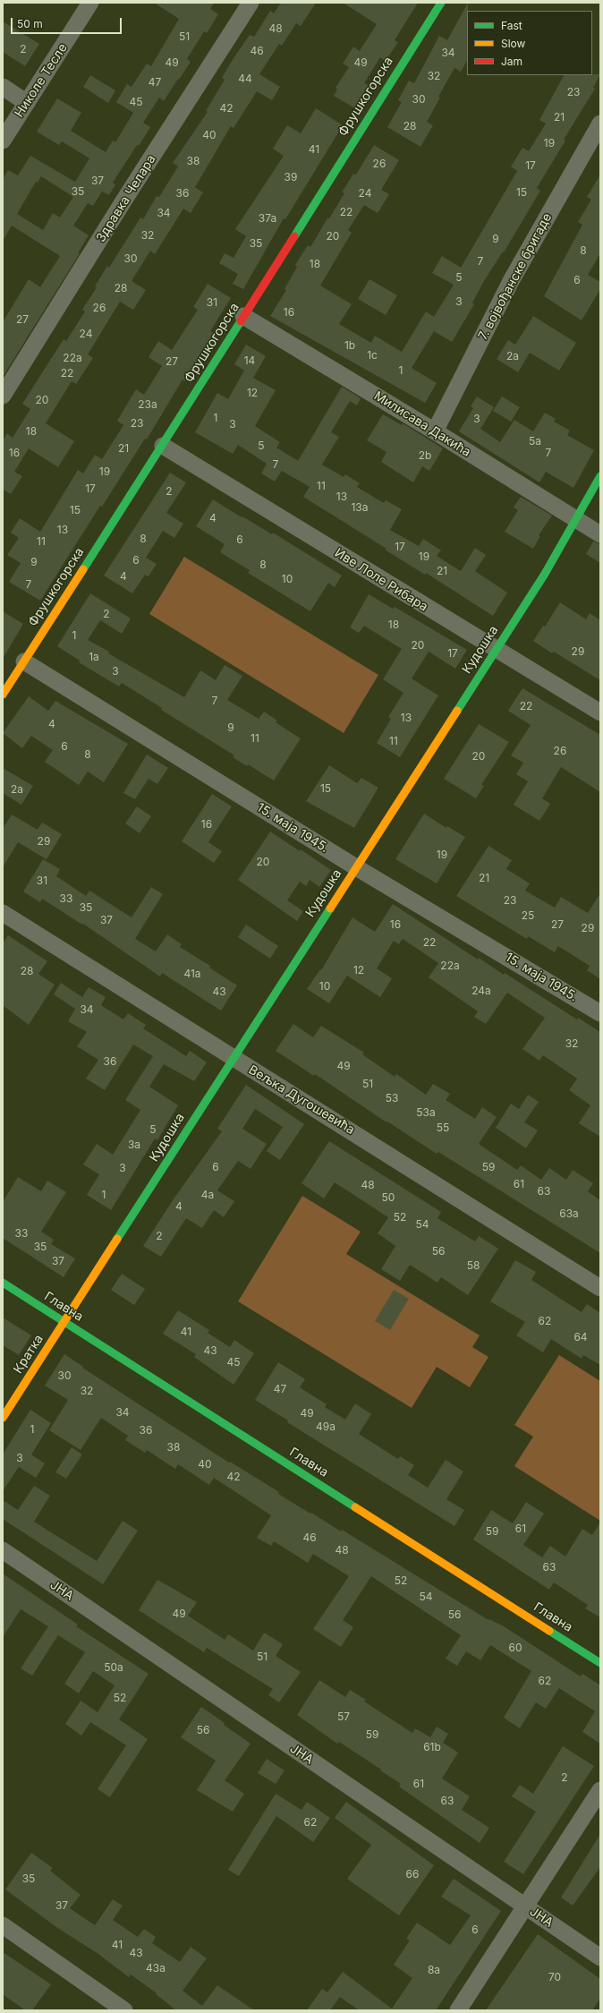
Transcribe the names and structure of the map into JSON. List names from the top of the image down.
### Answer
{
  "streets": {
    "street": [
      "Николе Тесле",
      "Фрушкогорска",
      "Здравка Челара",
      "7. војвођанске бригаде",
      "Милисава Дакића",
      "Иве Лоле Рибара",
      "Кудошка",
      "15. маја 1945.",
      "Вељка Дугошевића",
      "Главна",
      "Кратка",
      "ЈНА"
    ]
  },
  "crossings": [
    ["Фрушкогорска", "Милисава Дакића"],
    ["Фрушкогорска", "Иве Лоле Рибара"],
    ["Фрушкогорска", "15. маја 1945."],
    ["7. војвођанске бригаде", "Милисава Дакића"],
    ["Милисава Дакића", "Кудошка"],
    ["Иве Лоле Рибара", "Кудошка"],
    ["Кудошка", "15. маја 1945."],
    ["Кудошка", "Вељка Дугошевића"],
    ["Кудошка", "Главна"],
    ["Кудошка", "Кратка"],
    ["Главна", "Кратка"]
  ],
  "house_numbers": [
    "48",
    "51",
    "2",
    "46",
    "34",
    "49",
    "49",
    "32",
    "44",
    "47",
    "23",
    "30",
    "45",
    "42",
    "21",
    "28",
    "40",
    "19",
    "41",
    "38",
    "26",
    "17",
    "39",
    "37",
    "35",
    "15",
    "36",
    "24",
    "22",
    "34",
    "37a",
    "32",
    "20",
    "9",
    "35",
    "8",
    "30",
    "7",
    "18",
    "5",
    "6",
    "28",
    "3",
    "31",
    "26",
    "16",
    "27",
    "24",
    "1b",
    "1c",
    "2a",
    "22a",
    "14",
    "27",
    "1",
    "22",
    "12",
    "20",
    "23a",
    "1",
    "3",
    "23",
    "3",
    "18",
    "5a",
    "5",
    "21",
    "16",
    "7",
    "2b",
    "7",
    "19",
    "11",
    "17",
    "2",
    "13",
    "13a",
    "15",
    "4",
    "13",
    "8",
    "6",
    "11",
    "17",
    "19",
    "6",
    "9",
    "8",
    "21",
    "4",
    "10",
    "7",
    "2",
    "18",
    "1",
    "20",
    "29",
    "17",
    "1a",
    "3",
    "7",
    "22",
    "13",
    "4",
    "9",
    "11",
    "11",
    "6",
    "26",
    "8",
    "20",
    "15",
    "2a",
    "16",
    "29",
    "19",
    "20",
    "21",
    "31",
    "33",
    "23",
    "35",
    "25",
    "37",
    "16",
    "27",
    "29",
    "22",
    "22a",
    "12",
    "28",
    "41a",
    "10",
    "24a",
    "43",
    "34",
    "32",
    "36",
    "49",
    "51",
    "53",
    "53a",
    "55",
    "5",
    "3a",
    "6",
    "59",
    "3",
    "61",
    "48",
    "63",
    "1",
    "4a",
    "50",
    "4",
    "63a",
    "52",
    "54",
    "33",
    "2",
    "35",
    "56",
    "37",
    "58",
    "62",
    "41",
    "64",
    "43",
    "45",
    "30",
    "47",
    "32",
    "34",
    "49",
    "49a",
    "1",
    "36",
    "38",
    "3",
    "40",
    "42",
    "61",
    "59",
    "46",
    "48",
    "63",
    "52",
    "54",
    "49",
    "56",
    "60",
    "51",
    "50a",
    "62",
    "52",
    "57",
    "56",
    "59",
    "61b",
    "2",
    "61",
    "63",
    "62",
    "66",
    "35",
    "37",
    "6",
    "41",
    "43",
    "43a",
    "8a",
    "70"
  ],
  "legend": ["Fast", "Slow", "Jam"],
  "scale_bar": "50 m"
}
